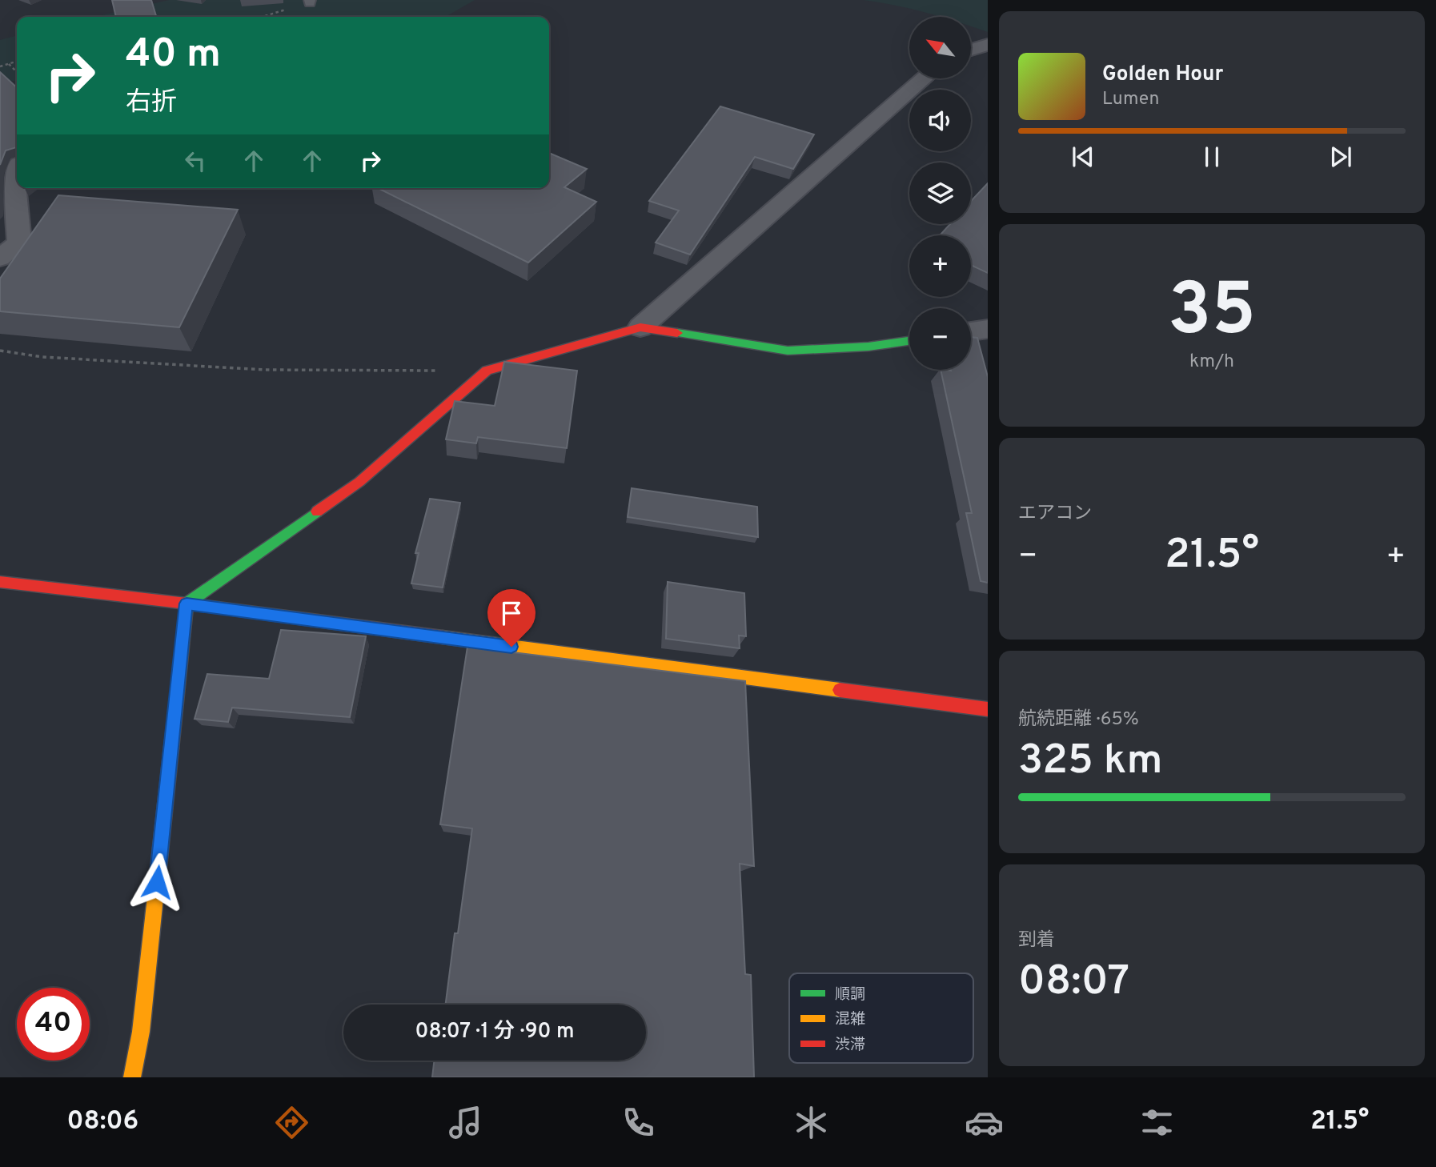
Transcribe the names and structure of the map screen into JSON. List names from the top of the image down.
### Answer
{
  "legend": ["順調", "混雑", "渋滞"],
  "north": "top left",
  "page": {
    "map_buttons": ["+", "−"],
    "turn": ["40 m", "右折"],
    "song": ["Golden Hour", "Lumen"],
    "tile": [
      ["35", "km/h"],
      "エアコン",
      ["航続距離 · 65%", "325 km"],
      ["到着", "08:07"]
    ],
    "heat": ["−", "21.5°", "+"],
    "limit": "40",
    "trip": "08:07 · 1 分 · 90 m",
    "tabs": ["08:06", "21.5°"]
  }
}
